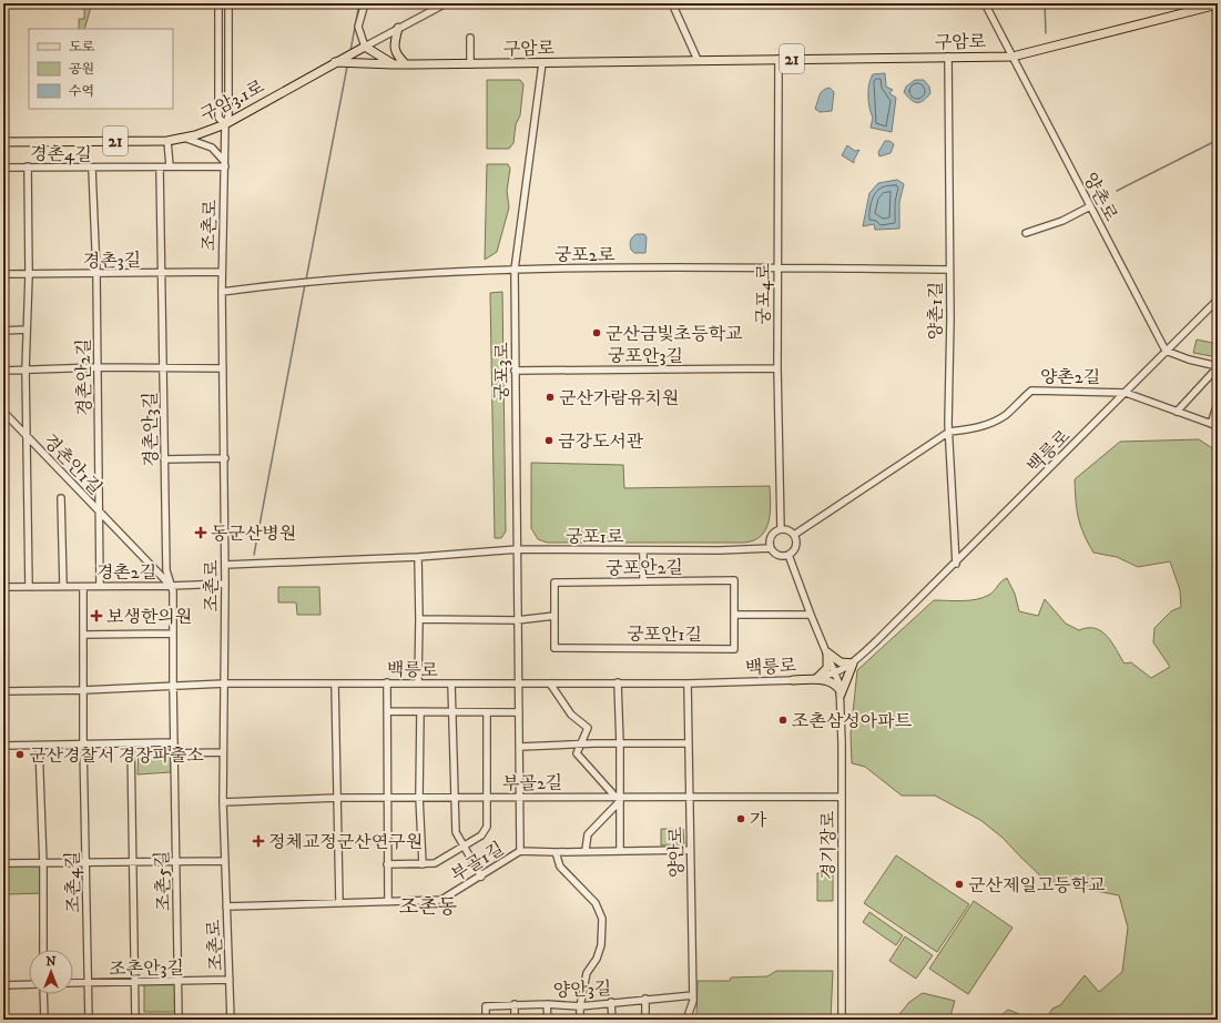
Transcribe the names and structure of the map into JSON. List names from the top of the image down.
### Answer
{
  "streets": {
    "main road": ["구암로", "21", "구암3.1로"],
    "street": [
      "경촌4길",
      "양촌로",
      "조촌로",
      "궁포2로",
      "경촌3길",
      "궁포4로",
      "양촌1길",
      "궁포안3길",
      "궁포3로",
      "양촌2길",
      "경촌안2길",
      "경촌안3길",
      "백릉로",
      "경촌안1길",
      "궁포1로",
      "궁포안2길",
      "경촌2길",
      "궁포안1길",
      "부골2길",
      "경기장로",
      "양안로",
      "부골1길",
      "조촌5길",
      "조촌4길",
      "조촌안3길",
      "양안3길"
    ]
  },
  "crossings": [
    ["구암로", "21"],
    ["구암로", "구암3.1로"],
    ["구암로", "양촌로"],
    ["구암로", "궁포4로"],
    ["구암로", "양촌1길"],
    ["구암로", "궁포3로"],
    ["21", "구암3.1로"],
    ["구암3.1로", "조촌로"],
    ["경촌4길", "조촌로"],
    ["경촌4길", "경촌안2길"],
    ["경촌4길", "경촌안3길"],
    ["경촌4길", "경촌안1길"],
    ["양촌로", "백릉로"],
    ["조촌로", "궁포2로"],
    ["조촌로", "경촌3길"],
    ["조촌로", "백릉로"],
    ["조촌로", "궁포1로"],
    ["조촌로", "경촌2길"],
    ["조촌로", "부골2길"],
    ["조촌로", "부골1길"],
    ["조촌로", "조촌안3길"],
    ["궁포2로", "궁포4로"],
    ["궁포2로", "양촌1길"],
    ["궁포2로", "궁포3로"],
    ["경촌3길", "경촌안2길"],
    ["경촌3길", "경촌안3길"],
    ["경촌3길", "경촌안1길"],
    ["궁포4로", "궁포안3길"],
    ["궁포4로", "궁포1로"],
    ["양촌1길", "양촌2길"],
    ["양촌1길", "백릉로"],
    ["궁포안3길", "궁포3로"],
    ["궁포3로", "백릉로"],
    ["궁포3로", "궁포1로"],
    ["궁포3로", "부골2길"],
    ["궁포3로", "부골1길"],
    ["양촌2길", "백릉로"],
    ["경촌안2길", "경촌안1길"],
    ["경촌안2길", "경촌2길"],
    ["경촌안3길", "경촌2길"],
    ["백릉로", "경기장로"],
    ["백릉로", "양안로"],
    ["백릉로", "조촌5길"],
    ["백릉로", "조촌4길"],
    ["경촌안1길", "경촌2길"],
    ["궁포안2길", "궁포안1길"],
    ["부골2길", "경기장로"],
    ["부골2길", "양안로"],
    ["양안로", "부골1길"],
    ["양안로", "양안3길"],
    ["조촌5길", "조촌안3길"],
    ["조촌4길", "조촌안3길"]
  ],
  "districts": ["조촌동"],
  "places": {
    "other": [
      "군산금빛초등학교",
      "군산가람유치원",
      "금강도서관",
      "조촌삼성아파트",
      "군산경찰서 경장파출소",
      "가",
      "군산제일고등학교"
    ],
    "health": ["동군산병원", "보생한의원", "정체교정군산연구원"]
  },
  "legend": ["도로", "공원", "수역"],
  "north": "top"
}
